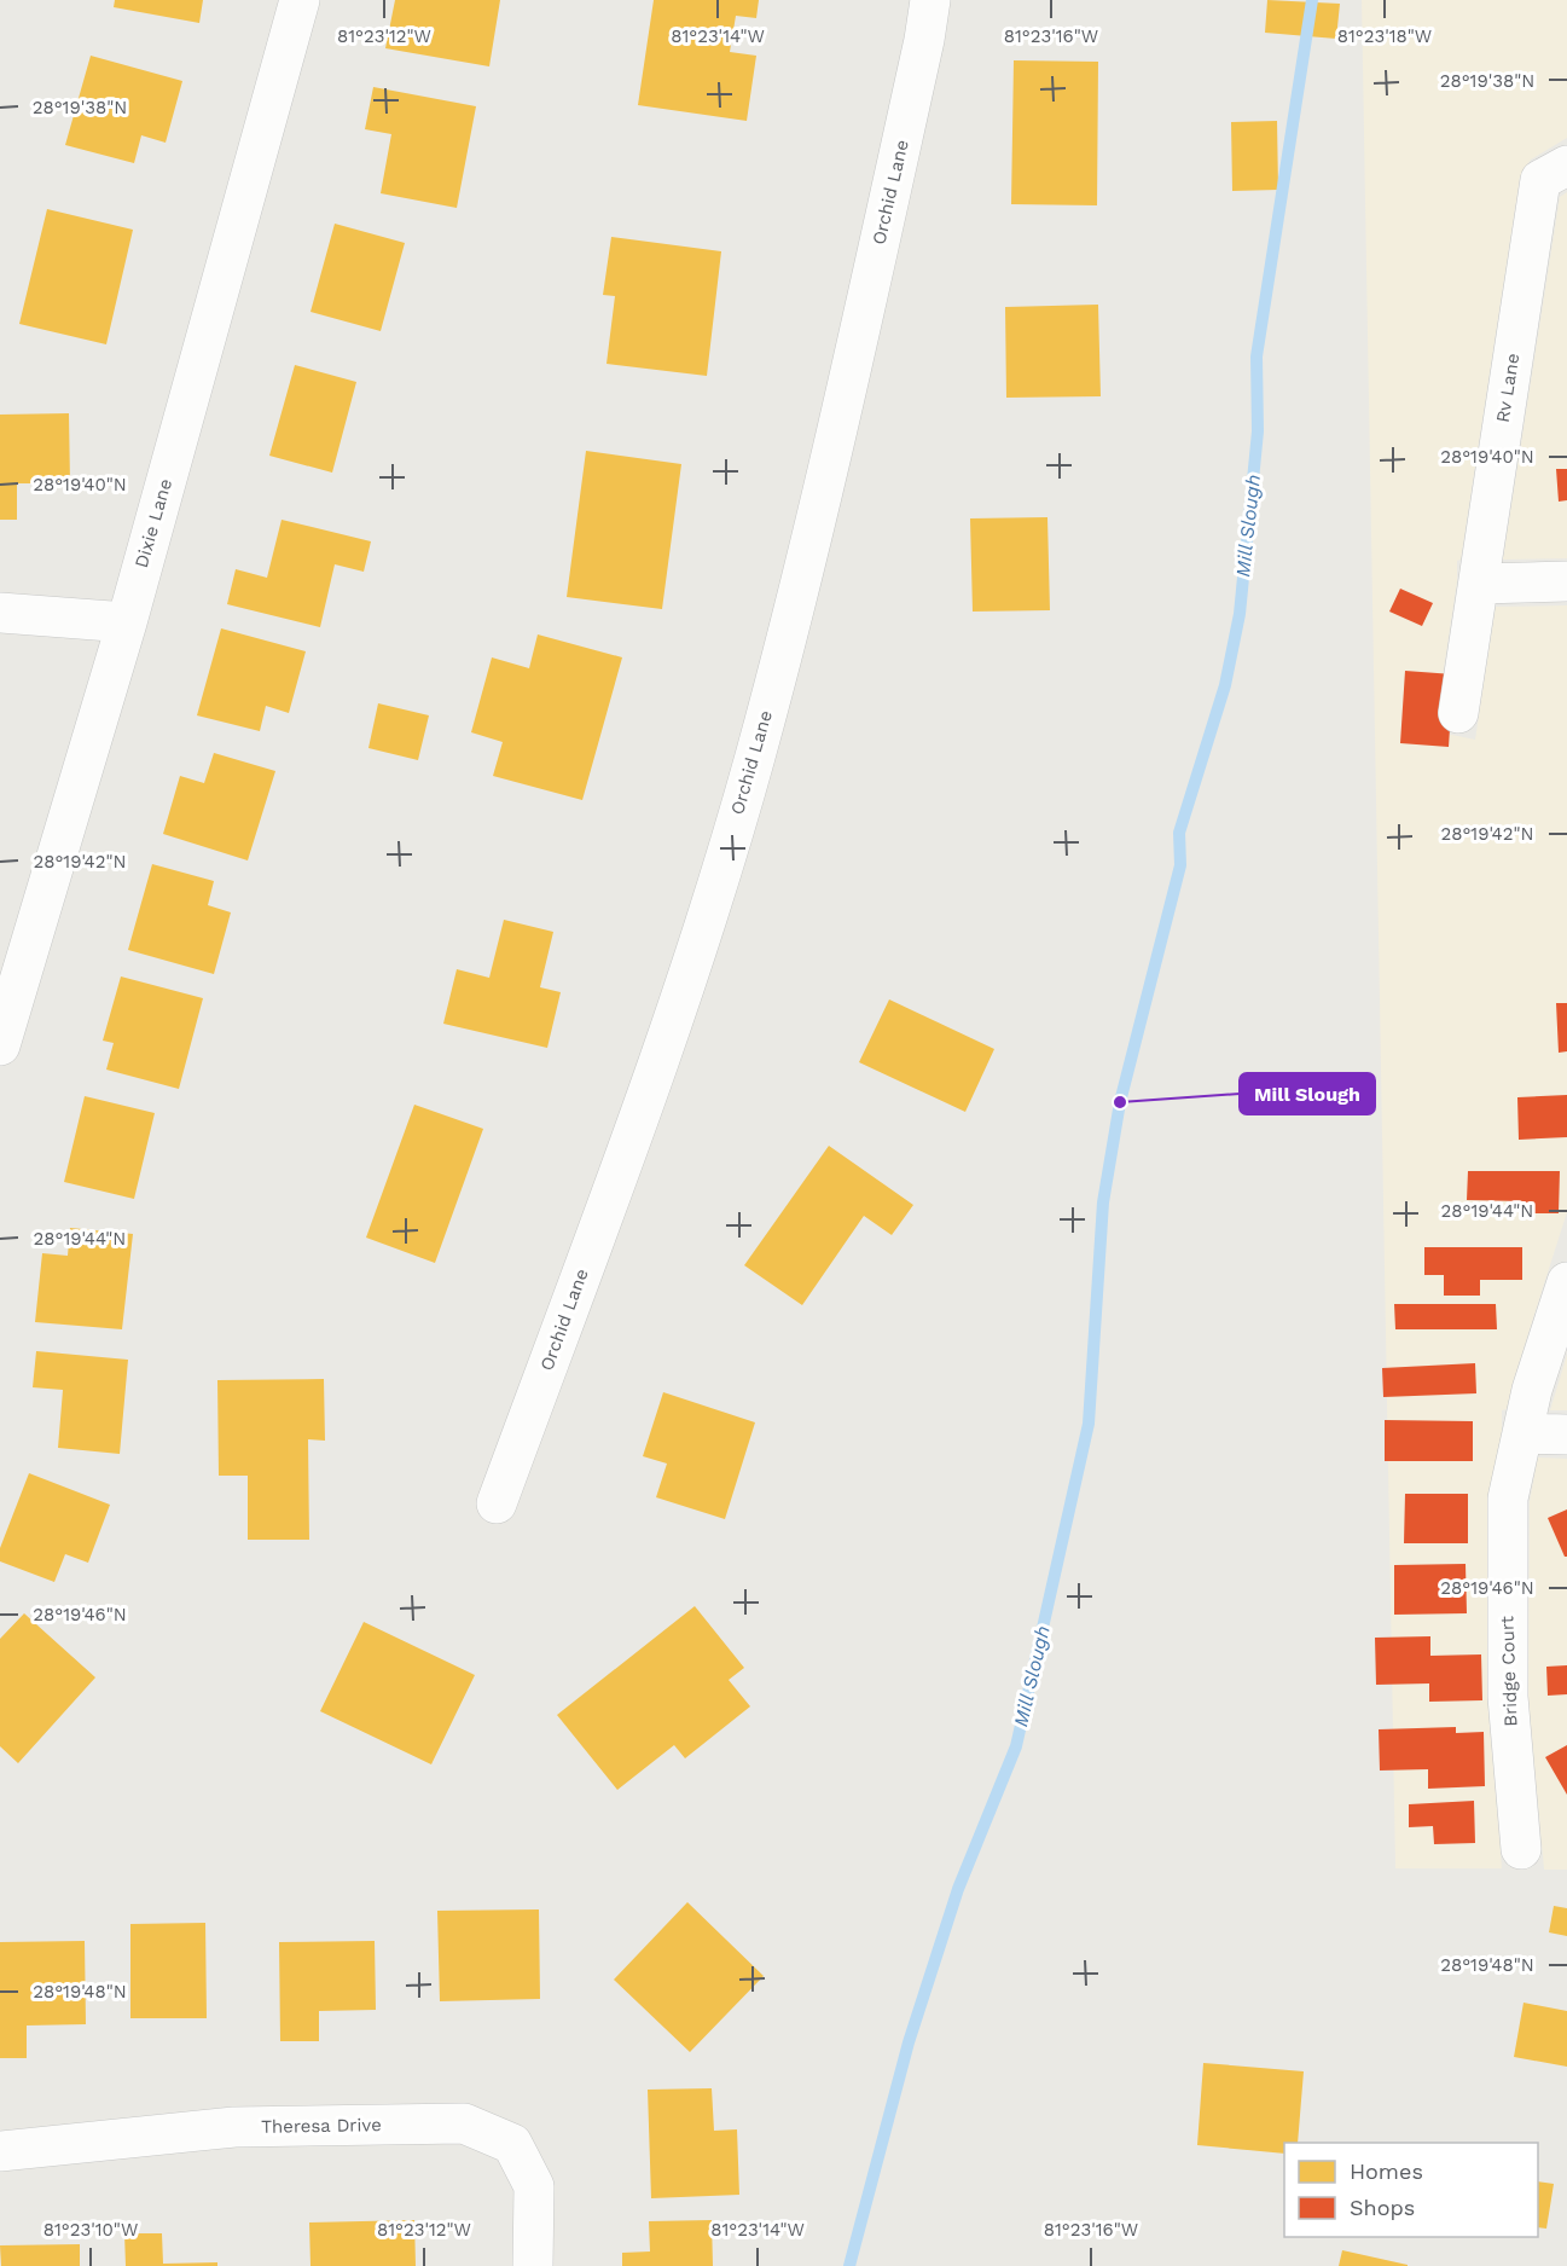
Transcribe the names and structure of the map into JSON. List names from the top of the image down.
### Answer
{
  "streets": {
    "street": [
      "Orchid Lane",
      "Rv Lane",
      "Dixie Lane",
      "Bridge Court",
      "Theresa Drive"
    ]
  },
  "water": ["Mill Slough"],
  "places": ["Mill Slough"],
  "legend": ["Homes", "Shops"],
  "coordinates": [
    "81°23'12\"W",
    "81°23'14\"W",
    "81°23'16\"W",
    "81°23'18\"W",
    "28°19'38\"N",
    "28°19'40\"N",
    "28°19'42\"N",
    "28°19'44\"N",
    "28°19'46\"N",
    "28°19'48\"N",
    "81°23'10\"W"
  ]
}
